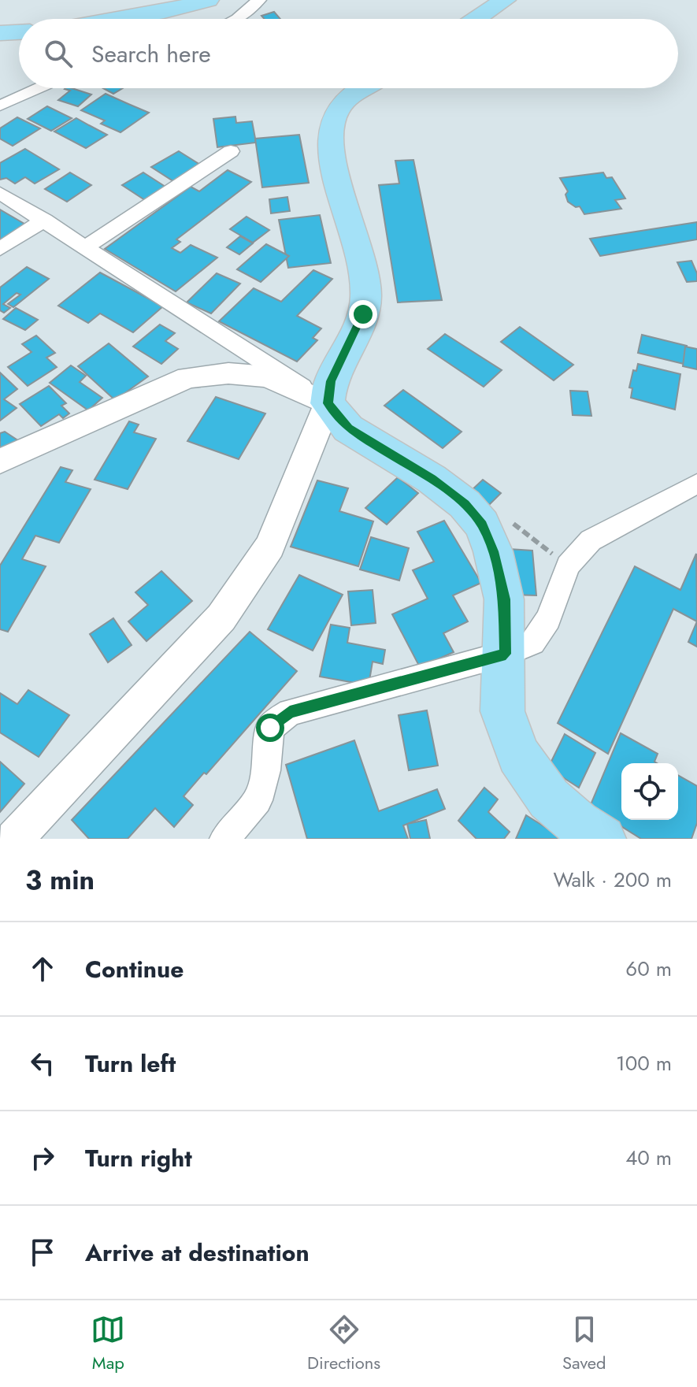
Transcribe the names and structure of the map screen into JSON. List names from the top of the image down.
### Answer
{
  "page": {
    "search": "Search here",
    "heading": ["3 min", "Walk · 200 m"],
    "list": [
      ["Continue", "60 m"],
      ["Turn left", "100 m"],
      ["Turn right", "40 m"],
      "Arrive at destination"
    ],
    "nav": ["Map", "Directions", "Saved"]
  }
}
